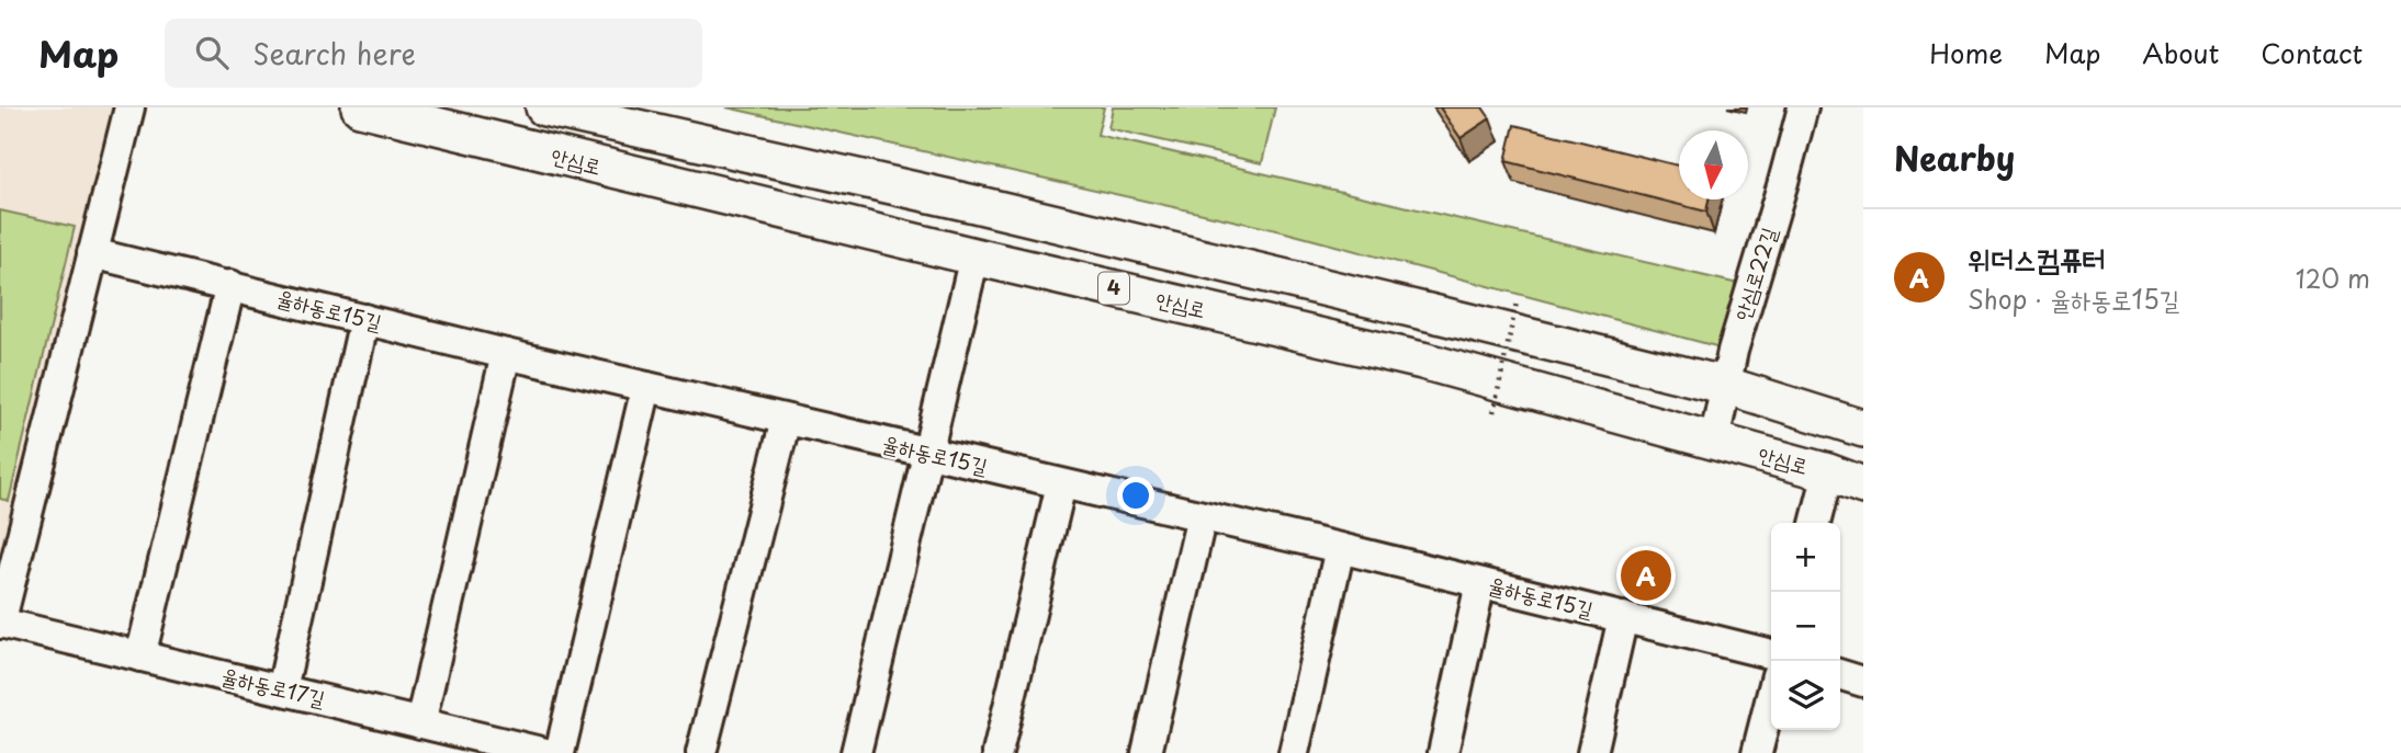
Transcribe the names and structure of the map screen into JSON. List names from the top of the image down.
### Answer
{
  "streets": {
    "main road": ["안심로", "4"],
    "street": ["안심로22길", "율하동로15길", "율하동로17길"]
  },
  "crossings": [
    ["안심로", "안심로22길"],
    ["안심로22길", "4"]
  ],
  "north": "bottom",
  "page": {
    "header": "Map",
    "search": "Search here",
    "nav": [
      "Home",
      "Map",
      "About",
      "Contact"
    ],
    "heading": "Nearby",
    "list": [
      {
        "mark": "A",
        "name": "위더스컴퓨터",
        "note": "Shop · 율하동로15길",
        "value": "120 m"
      }
    ],
    "map_buttons": ["+", "−"],
    "pins": "A"
  }
}
